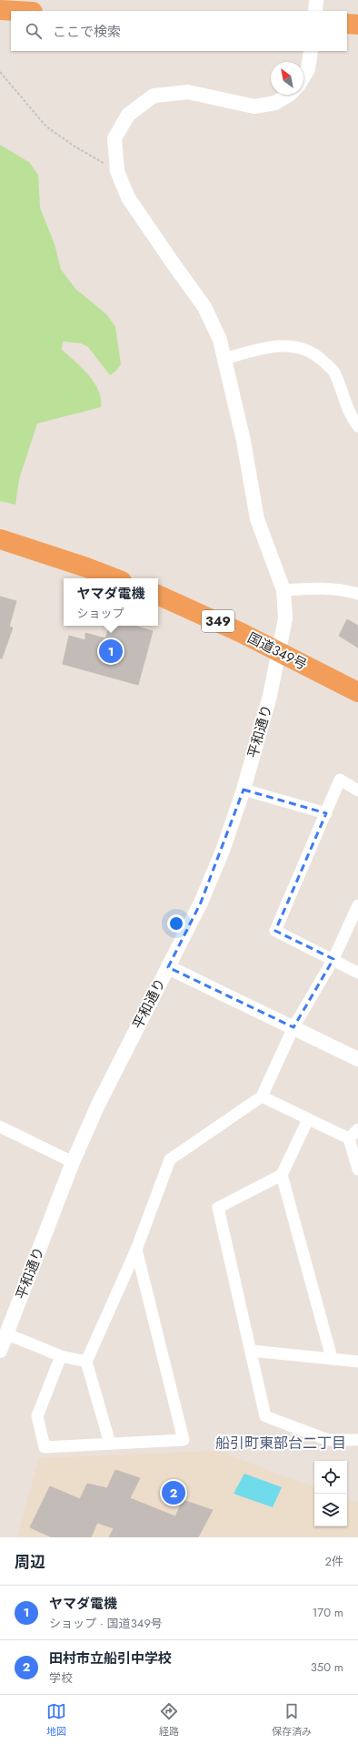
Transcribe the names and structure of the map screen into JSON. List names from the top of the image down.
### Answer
{
  "streets": {
    "highway": ["349", "国道349号"],
    "street": ["平和通り"]
  },
  "crossings": [
    ["国道349号", "平和通り"]
  ],
  "districts": ["船引町東部台二丁目"],
  "north": "top left",
  "page": {
    "search": "ここで検索",
    "popup": ["ヤマダ電機", "ショップ"],
    "pins": ["1", "2"],
    "heading": ["周辺", "2件"],
    "list": [
      {
        "mark": "1",
        "name": "ヤマダ電機",
        "note": "ショップ · 国道349号",
        "value": "170 m"
      },
      {
        "mark": "2",
        "name": "田村市立船引中学校",
        "note": "学校",
        "value": "350 m"
      }
    ],
    "nav": ["地図", "経路", "保存済み"]
  }
}
